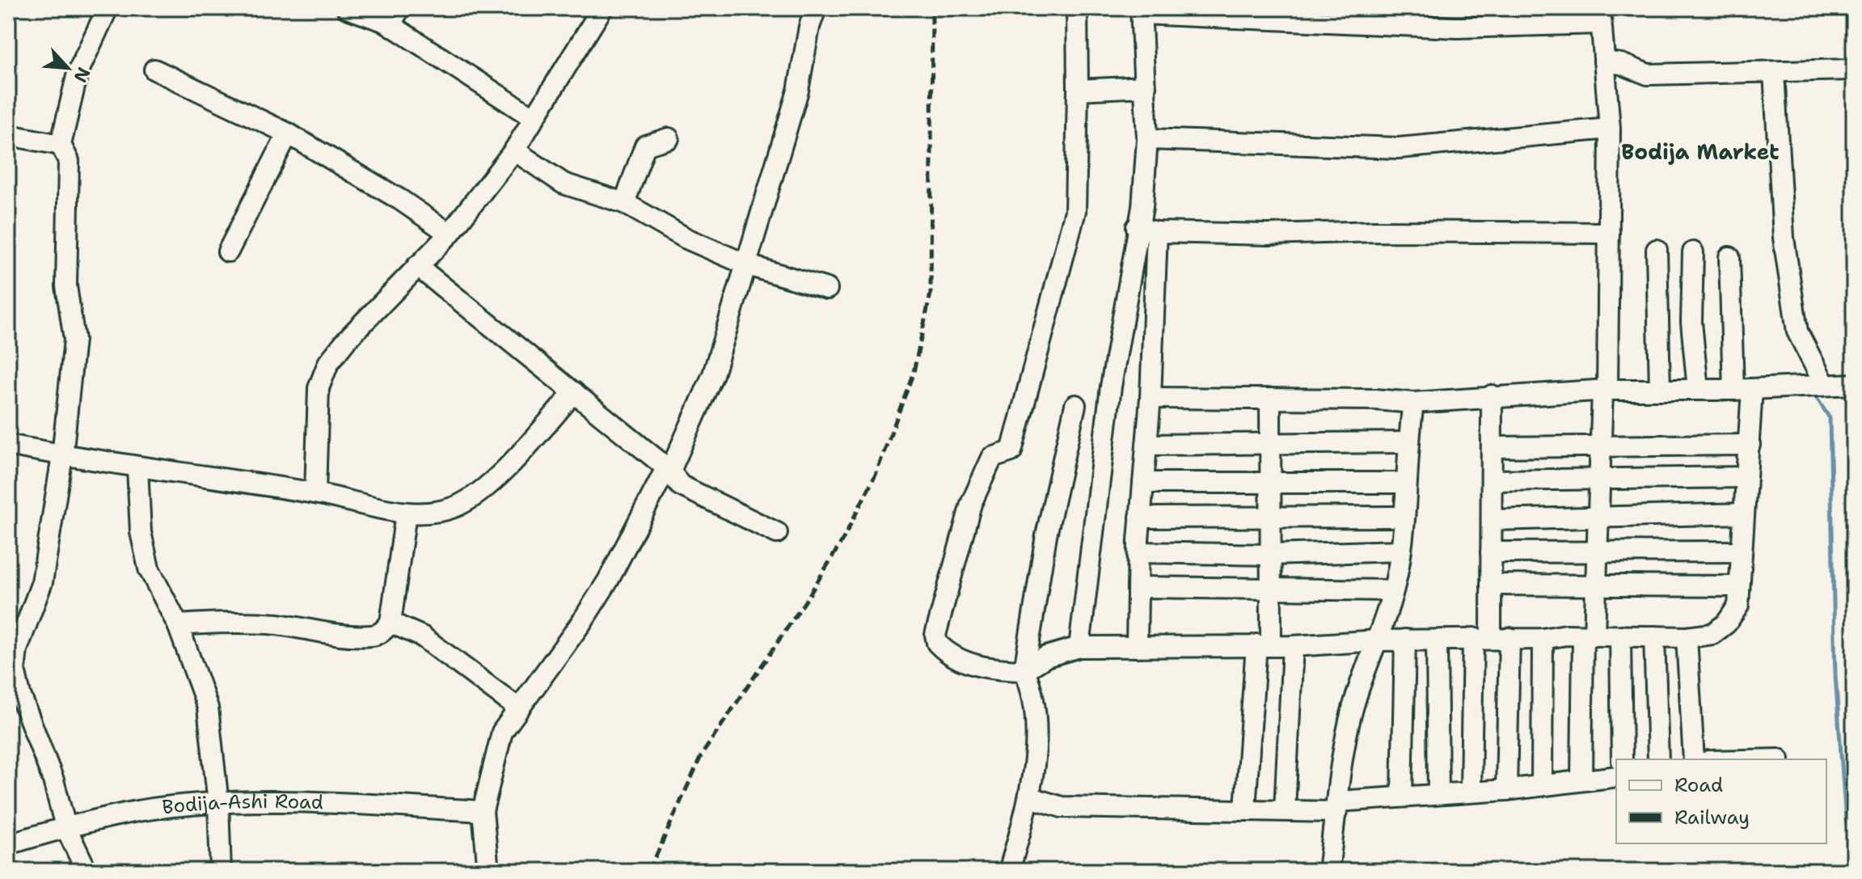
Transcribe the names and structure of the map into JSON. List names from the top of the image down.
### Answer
{
  "streets": {
    "street": ["Bodija-Ashi Road"]
  },
  "districts": ["Bodija Market"],
  "legend": ["Road", "Railway"],
  "north": "bottom right"
}
